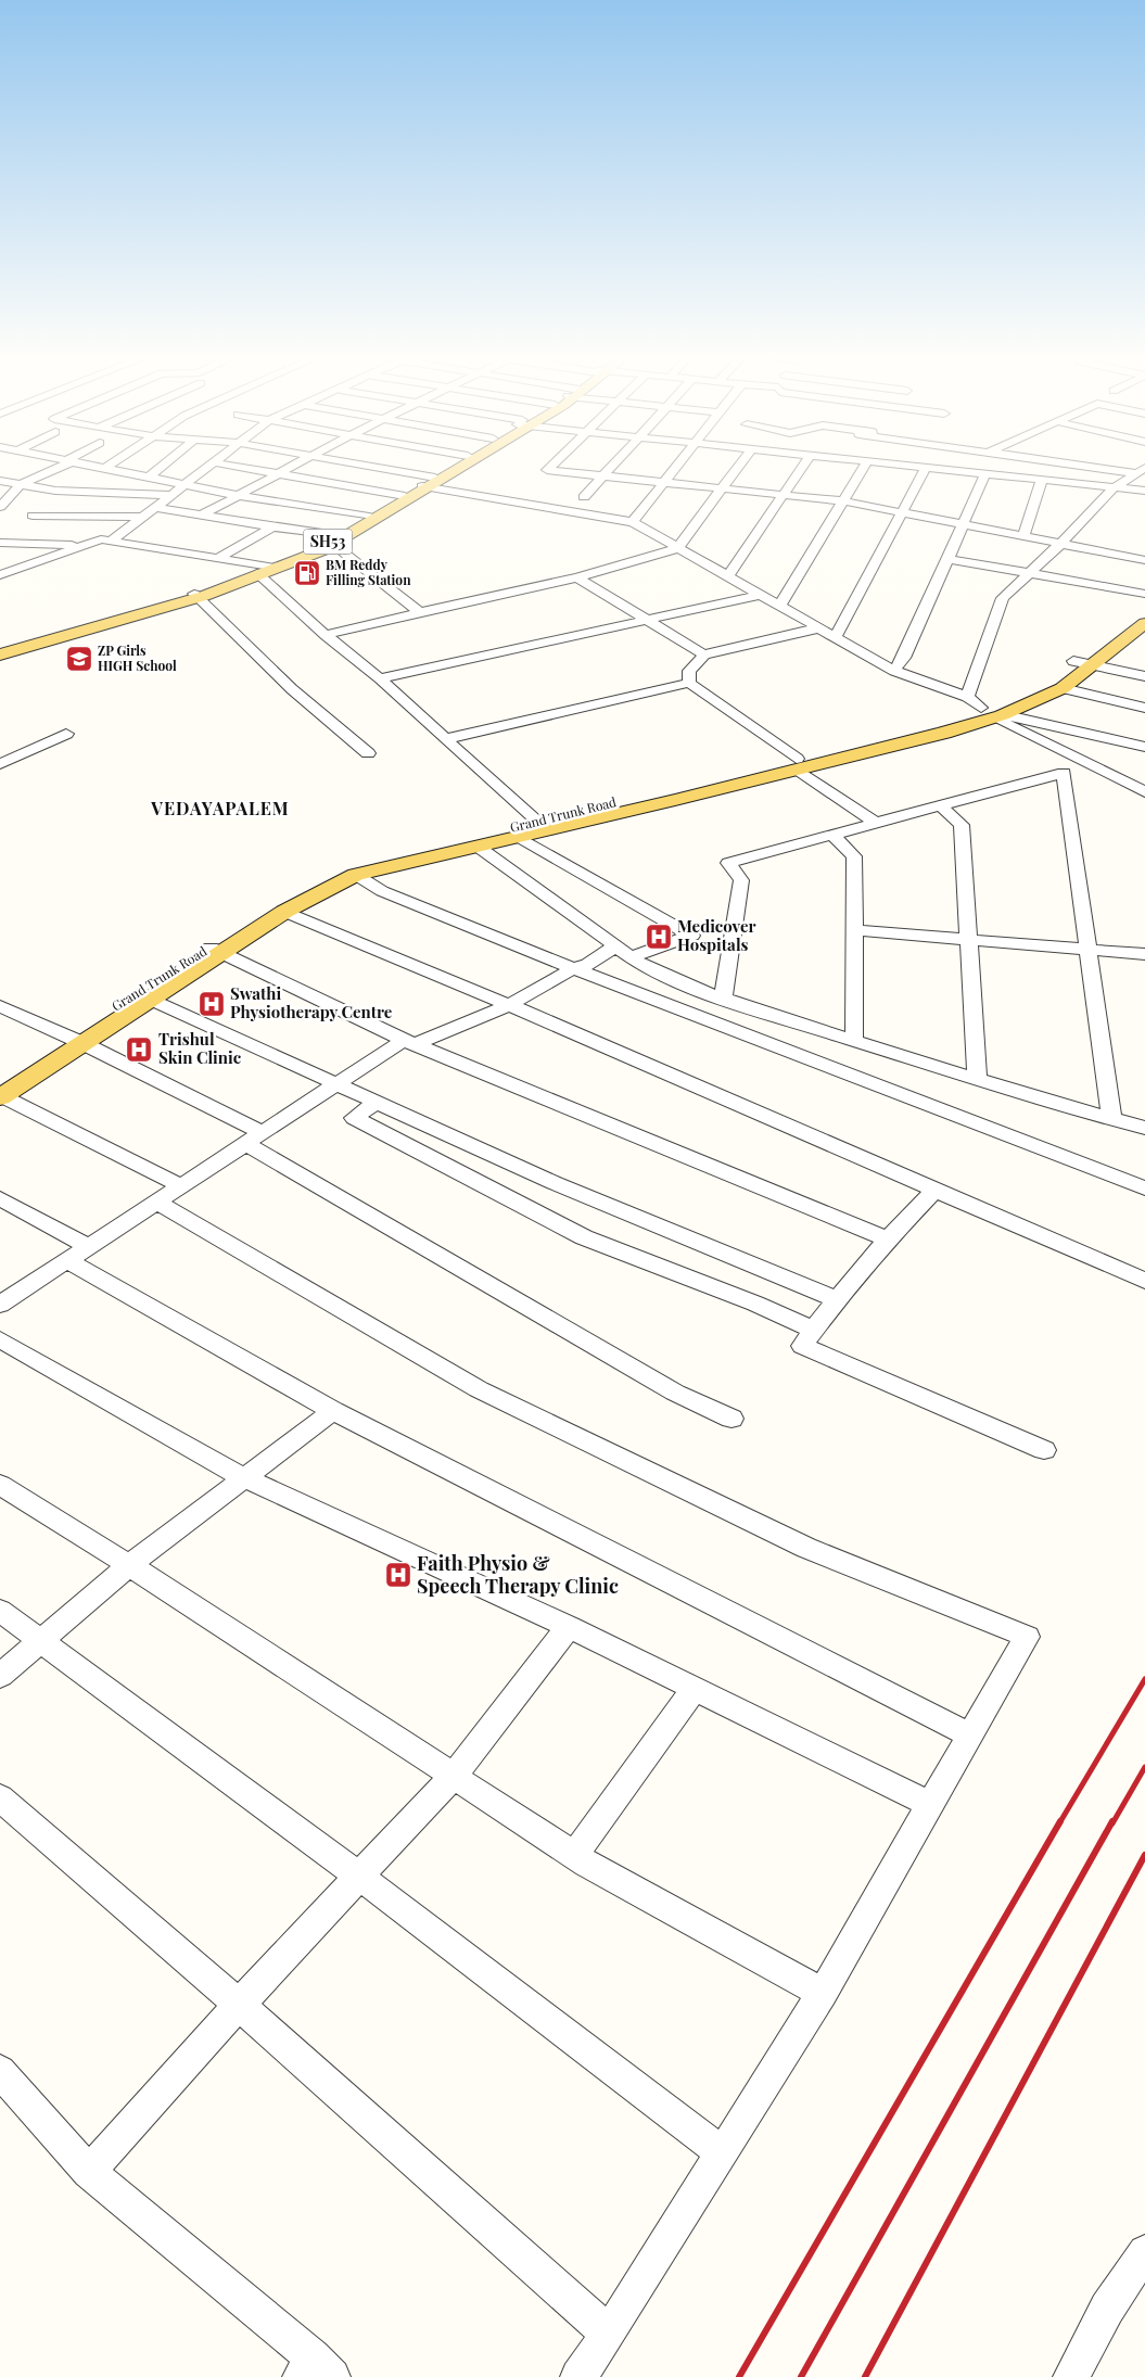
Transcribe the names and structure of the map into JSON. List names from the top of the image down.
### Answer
{
  "streets": {
    "main road": ["SH53", "Grand Trunk Road"]
  },
  "districts": ["VEDAYAPALEM"],
  "places": {
    "fuel station": ["BM Reddy Filling Station"],
    "school or university": ["ZP Girls HIGH School"],
    "hospital": [
      "Medicover Hospitals",
      "Swathi Physiotherapy Centre",
      "Trishul Skin Clinic",
      "Faith Physio & Speech Therapy Clinic"
    ]
  }
}
